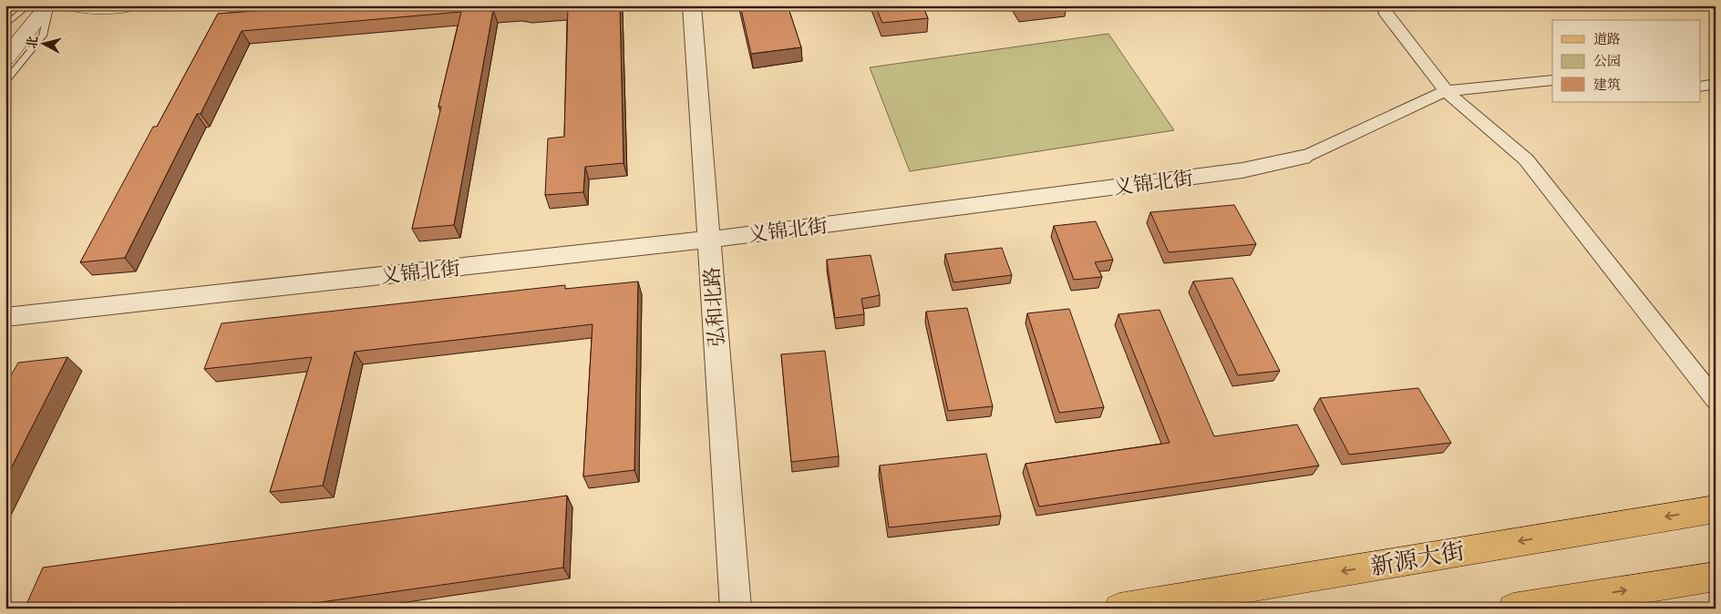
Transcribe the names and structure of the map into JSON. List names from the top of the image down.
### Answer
{
  "streets": {
    "main road": ["新源大街"],
    "street": ["义锦北街", "弘和北路"]
  },
  "crossings": [
    ["义锦北街", "弘和北路"]
  ],
  "legend": ["道路", "公园", "建筑"],
  "north": "left"
}
